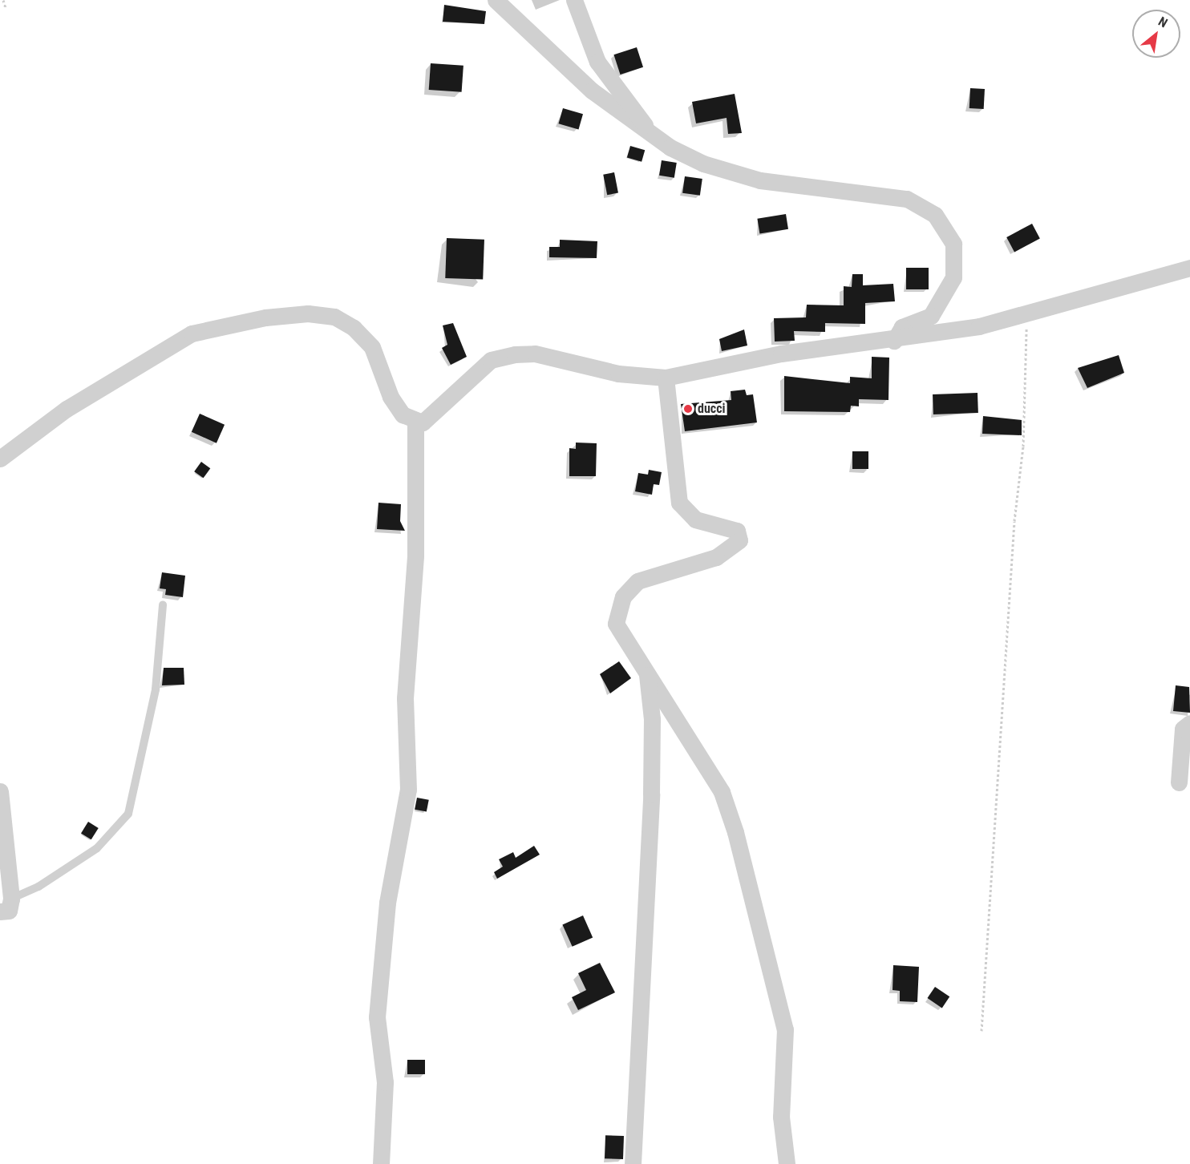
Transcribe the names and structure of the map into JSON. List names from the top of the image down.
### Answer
{
  "places": ["ducci"],
  "north": "top right"
}
